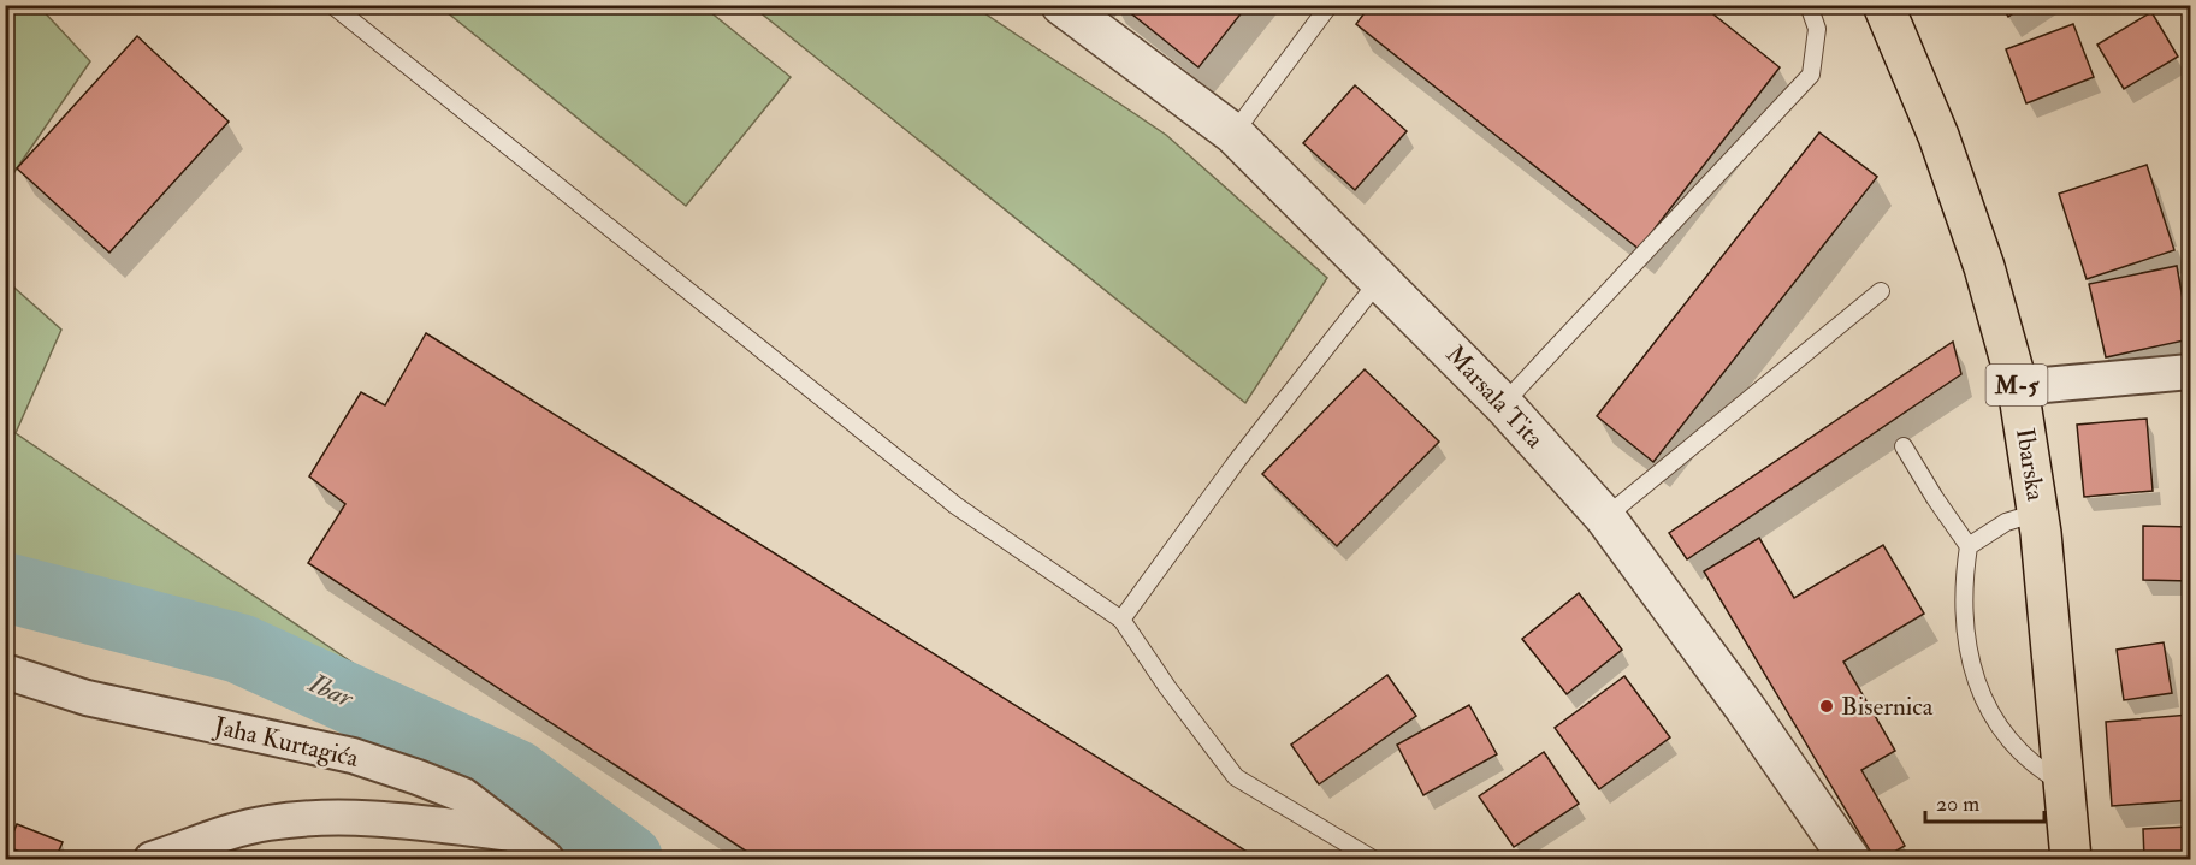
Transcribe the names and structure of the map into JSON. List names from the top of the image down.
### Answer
{
  "streets": {
    "main road": ["M-5", "Ibarska"],
    "street": ["Marsala Tita", "Jaha Kurtagića"]
  },
  "water": ["Ibar"],
  "places": ["Bisernica"],
  "scale_bar": "20 m"
}
